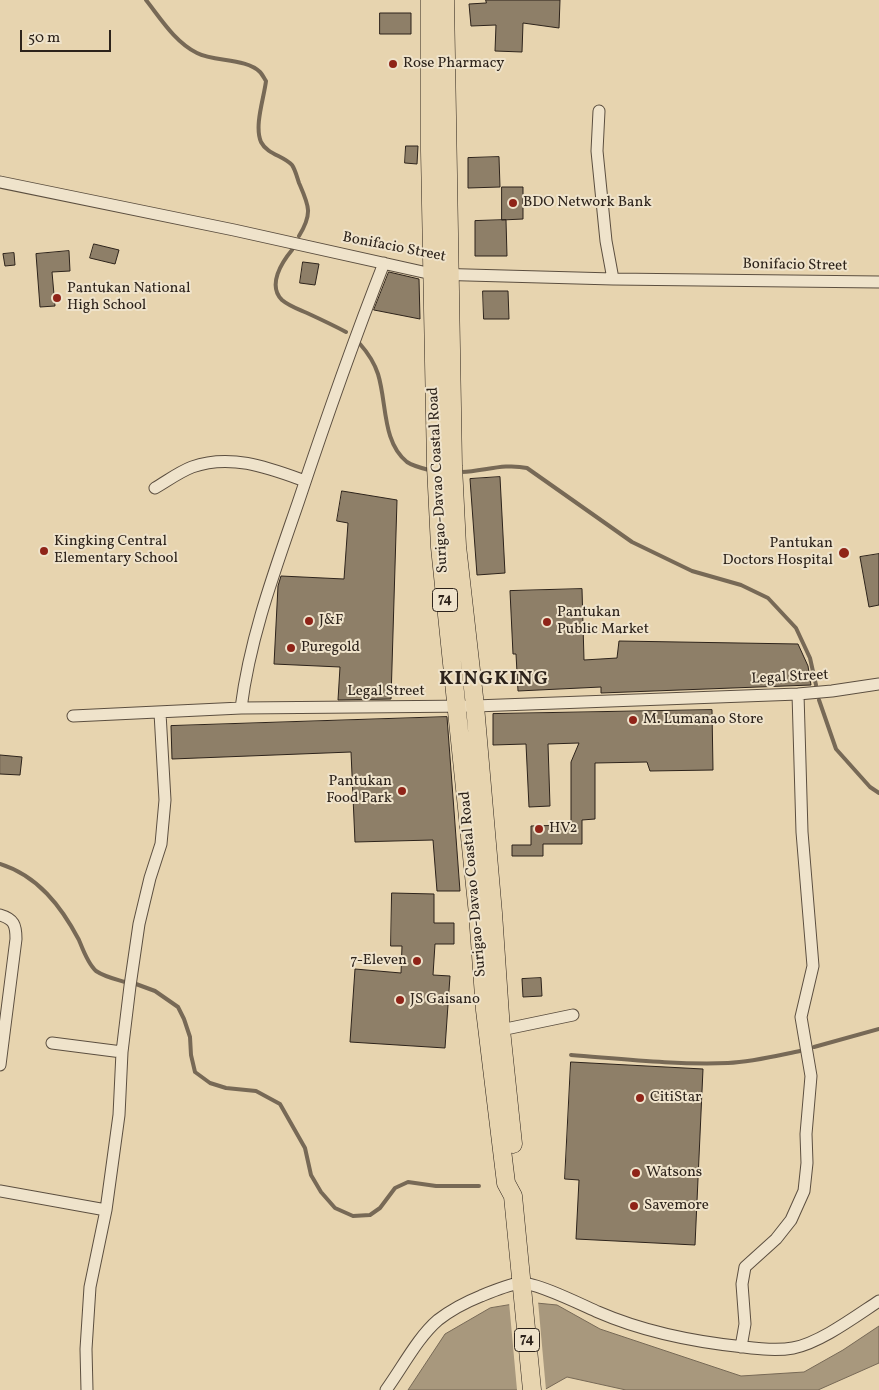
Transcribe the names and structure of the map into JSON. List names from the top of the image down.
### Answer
{
  "streets": {
    "highway": ["Surigao-Davao Coastal Road", "74"],
    "street": ["Bonifacio Street", "Legal Street"]
  },
  "crossings": [
    ["Bonifacio Street", "Surigao-Davao Coastal Road"],
    ["Surigao-Davao Coastal Road", "Legal Street"]
  ],
  "districts": ["KINGKING"],
  "places": [
    "Rose Pharmacy",
    "BDO Network Bank",
    "Pantukan National High School",
    "Kingking Central Elementary School",
    "Pantukan Doctors Hospital",
    "J&F",
    "Pantukan Public Market",
    "Puregold",
    "M. Lumanao Store",
    "Pantukan Food Park",
    "HV2",
    "7-Eleven",
    "JS Gaisano",
    "CitiStar",
    "Watsons",
    "Savemore"
  ],
  "scale_bar": "50 m"
}
